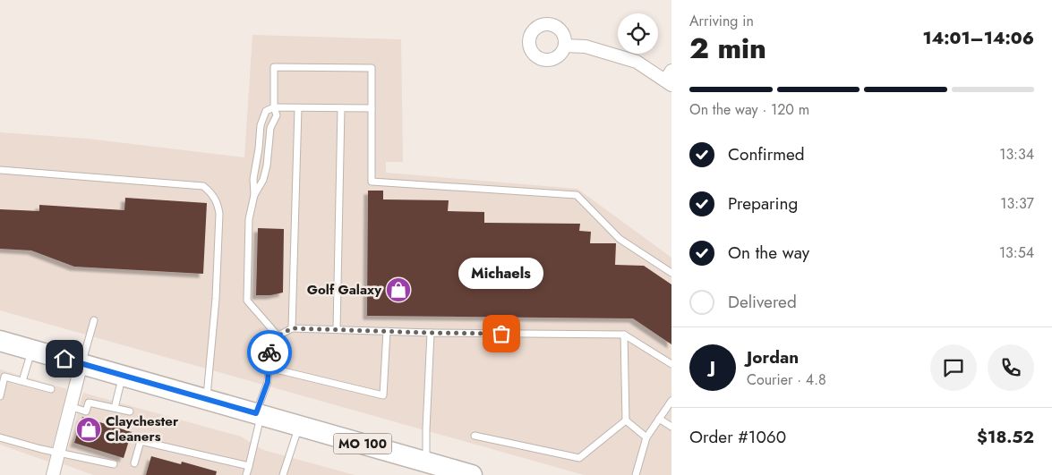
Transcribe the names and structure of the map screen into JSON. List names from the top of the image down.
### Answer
{
  "streets": {
    "main road": ["MO 100"]
  },
  "places": {
    "shop": ["Golf Galaxy", "Claychester Cleaners"],
    "other": ["Michaels"]
  },
  "page": {
    "heading": ["2 min", "Arriving in", "14:01–14:06"],
    "panel": [
      "Jordan",
      "Courier · 4.8",
      "Order #1060",
      "$18.52"
    ],
    "bar": "On the way · 120 m",
    "list": [
      ["Confirmed", "13:34"],
      ["Preparing", "13:37"],
      ["On the way", "13:54"],
      "Delivered"
    ],
    "bubble": "Michaels",
    "round": "J"
  }
}
